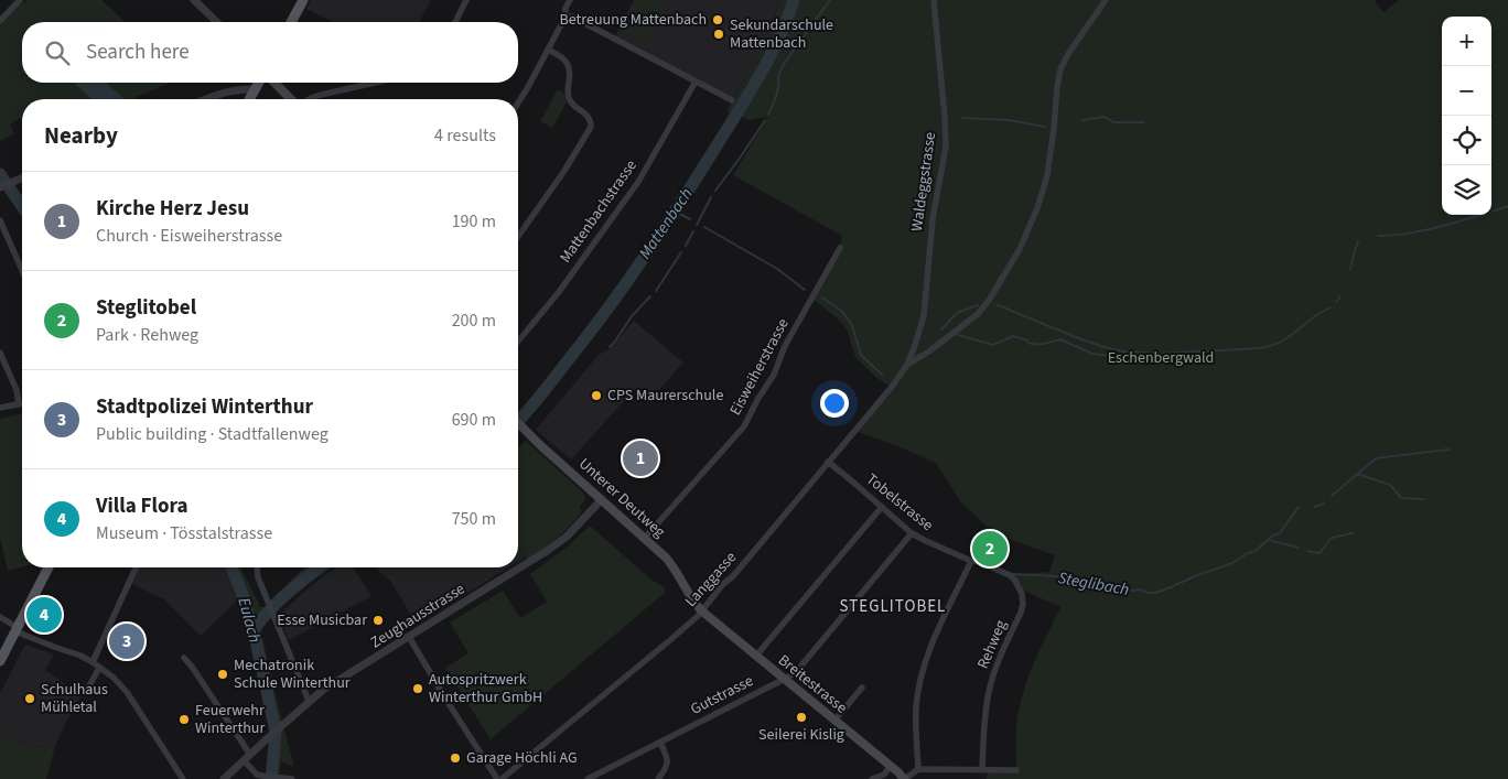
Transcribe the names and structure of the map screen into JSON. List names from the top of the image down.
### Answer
{
  "streets": {
    "main road": ["Unterer Deutweg", "Breitestrasse"],
    "street": [
      "Waldeggstrasse",
      "Mattenbachstrasse",
      "Eisweiherstrasse",
      "Tobelstrasse",
      "Langgasse",
      "Zeughausstrasse",
      "Rehweg",
      "Gutstrasse"
    ]
  },
  "crossings": [
    ["Waldeggstrasse", "Langgasse"],
    ["Eisweiherstrasse", "Unterer Deutweg"],
    ["Unterer Deutweg", "Langgasse"],
    ["Unterer Deutweg", "Zeughausstrasse"],
    ["Unterer Deutweg", "Breitestrasse"],
    ["Tobelstrasse", "Langgasse"],
    ["Tobelstrasse", "Rehweg"],
    ["Tobelstrasse", "Gutstrasse"],
    ["Langgasse", "Breitestrasse"],
    ["Breitestrasse", "Gutstrasse"]
  ],
  "districts": ["STEGLITOBEL"],
  "water": ["Mattenbach", "Steglibach", "Eulach"],
  "parks": ["Eschenbergwald"],
  "places": [
    "Betreuung Mattenbach",
    "Sekundarschule Mattenbach",
    "CPS Maurerschule",
    "Esse Musicbar",
    "Mechatronik Schule Winterthur",
    "Autospritzwerk Winterthur GmbH",
    "Schulhaus Mühletal",
    "Seilerei Kislig",
    "Feuerwehr Winterthur",
    "Garage Höchli AG"
  ],
  "page": {
    "map_buttons": ["+", "−"],
    "search": "Search here",
    "heading": ["Nearby", "4 results"],
    "list": [
      {
        "mark": "1",
        "name": "Kirche Herz Jesu",
        "note": "Church · Eisweiherstrasse",
        "value": "190 m"
      },
      {
        "mark": "2",
        "name": "Steglitobel",
        "note": "Park · Rehweg",
        "value": "200 m"
      },
      {
        "mark": "3",
        "name": "Stadtpolizei Winterthur",
        "note": "Public building · Stadtfallenweg",
        "value": "690 m"
      },
      {
        "mark": "4",
        "name": "Villa Flora",
        "note": "Museum · Tösstalstrasse",
        "value": "750 m"
      }
    ],
    "pins": [
      "1",
      "2",
      "4",
      "3"
    ]
  }
}
